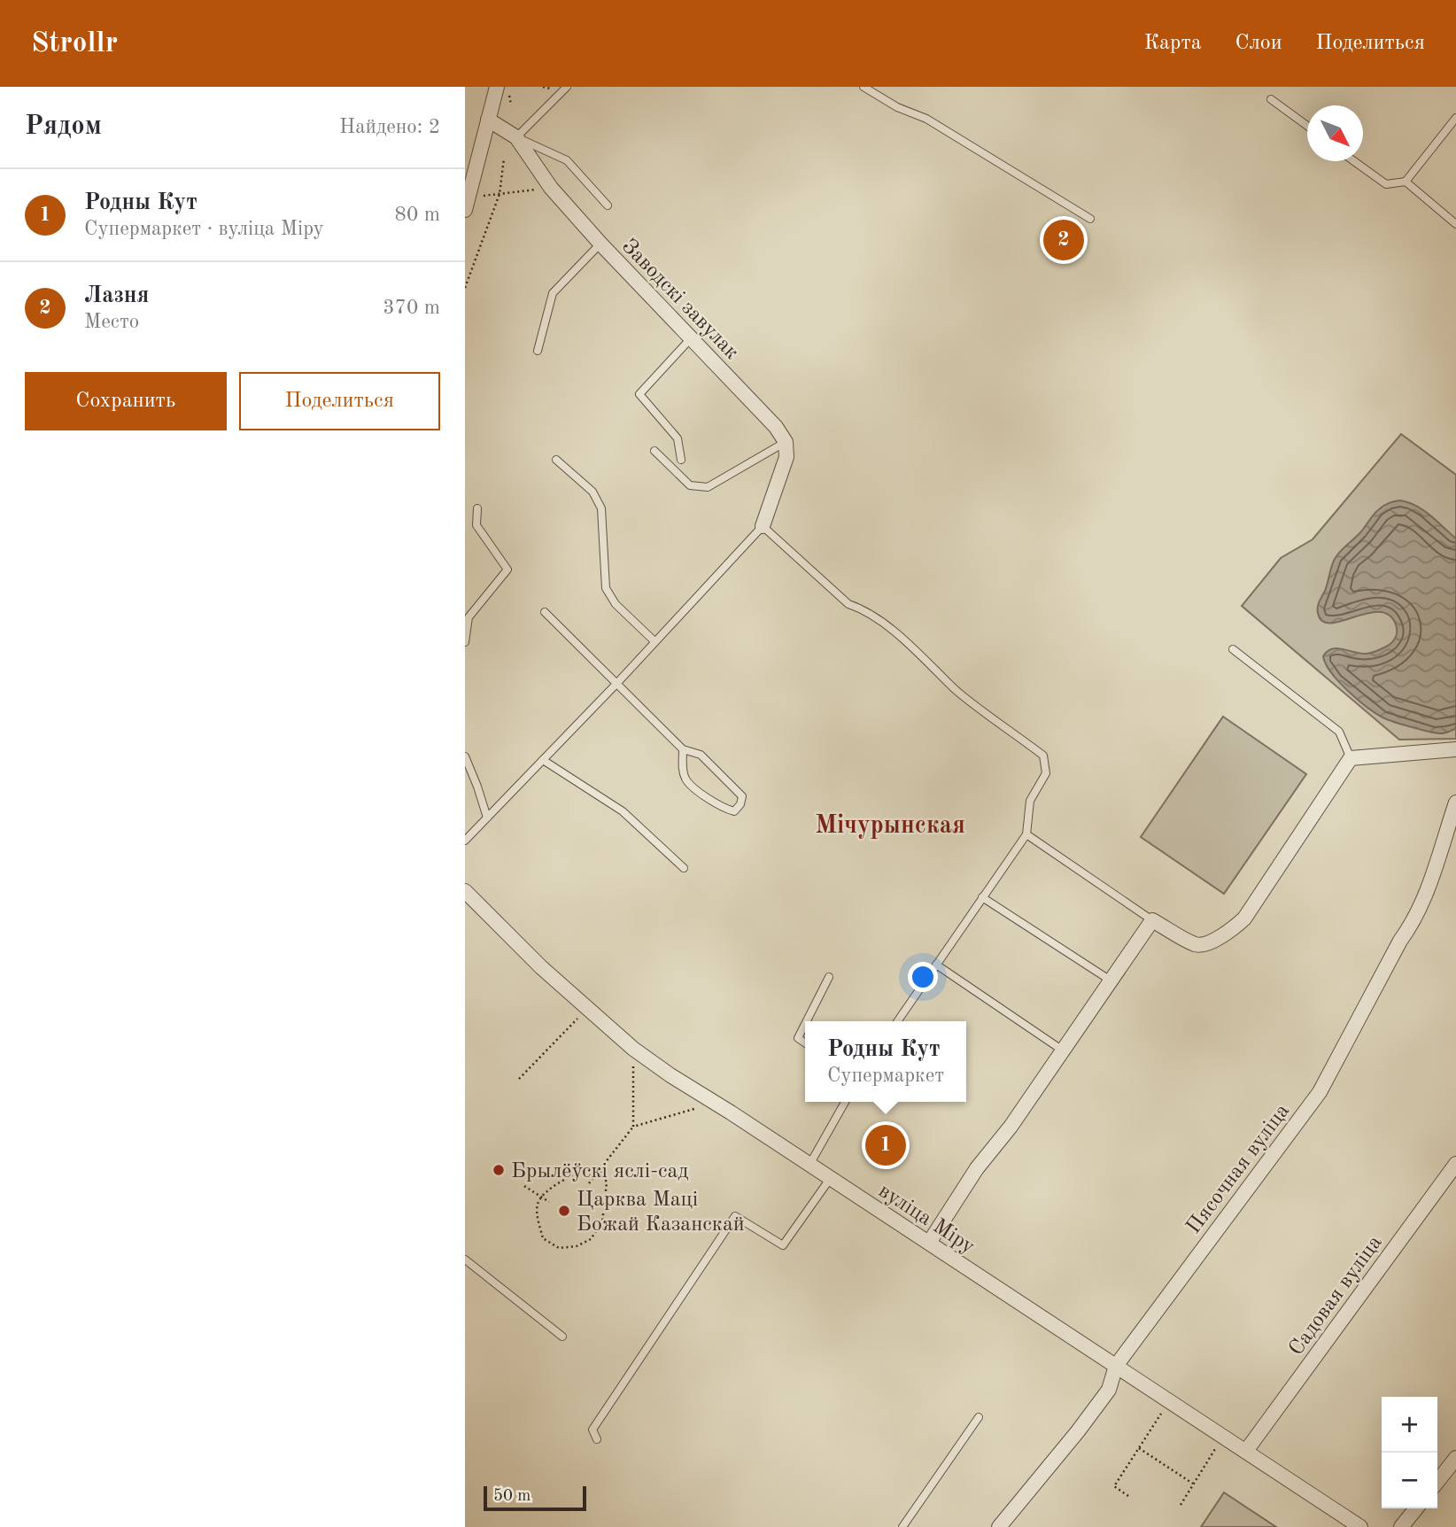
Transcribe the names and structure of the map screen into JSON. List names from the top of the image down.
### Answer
{
  "streets": {
    "street": [
      "Заводскі завулак",
      "Пясочная вуліца",
      "вуліца Міру",
      "Садовая вуліца"
    ]
  },
  "crossings": [
    ["Пясочная вуліца", "вуліца Міру"],
    ["вуліца Міру", "Садовая вуліца"]
  ],
  "districts": ["Мічурынская"],
  "places": ["Брылёўскі яслі-сад", "Царква Маці Божай Казанскай"],
  "scale_bar": "50 m",
  "north": "bottom right",
  "page": {
    "header": "Strollr",
    "nav": ["Карта", "Слои", "Поделиться"],
    "heading": ["Рядом", "Найдено: 2"],
    "list": [
      {
        "mark": "1",
        "name": "Родны Кут",
        "note": "Супермаркет · вуліца Міру",
        "value": "80 m"
      },
      {
        "mark": "2",
        "name": "Лазня",
        "note": "Место",
        "value": "370 m"
      }
    ],
    "pins": ["2", "1"],
    "buttons": ["Сохранить", "Поделиться"],
    "popup": ["Родны Кут", "Супермаркет"],
    "map_buttons": ["+", "−"],
    "scale": "50 m"
  }
}
